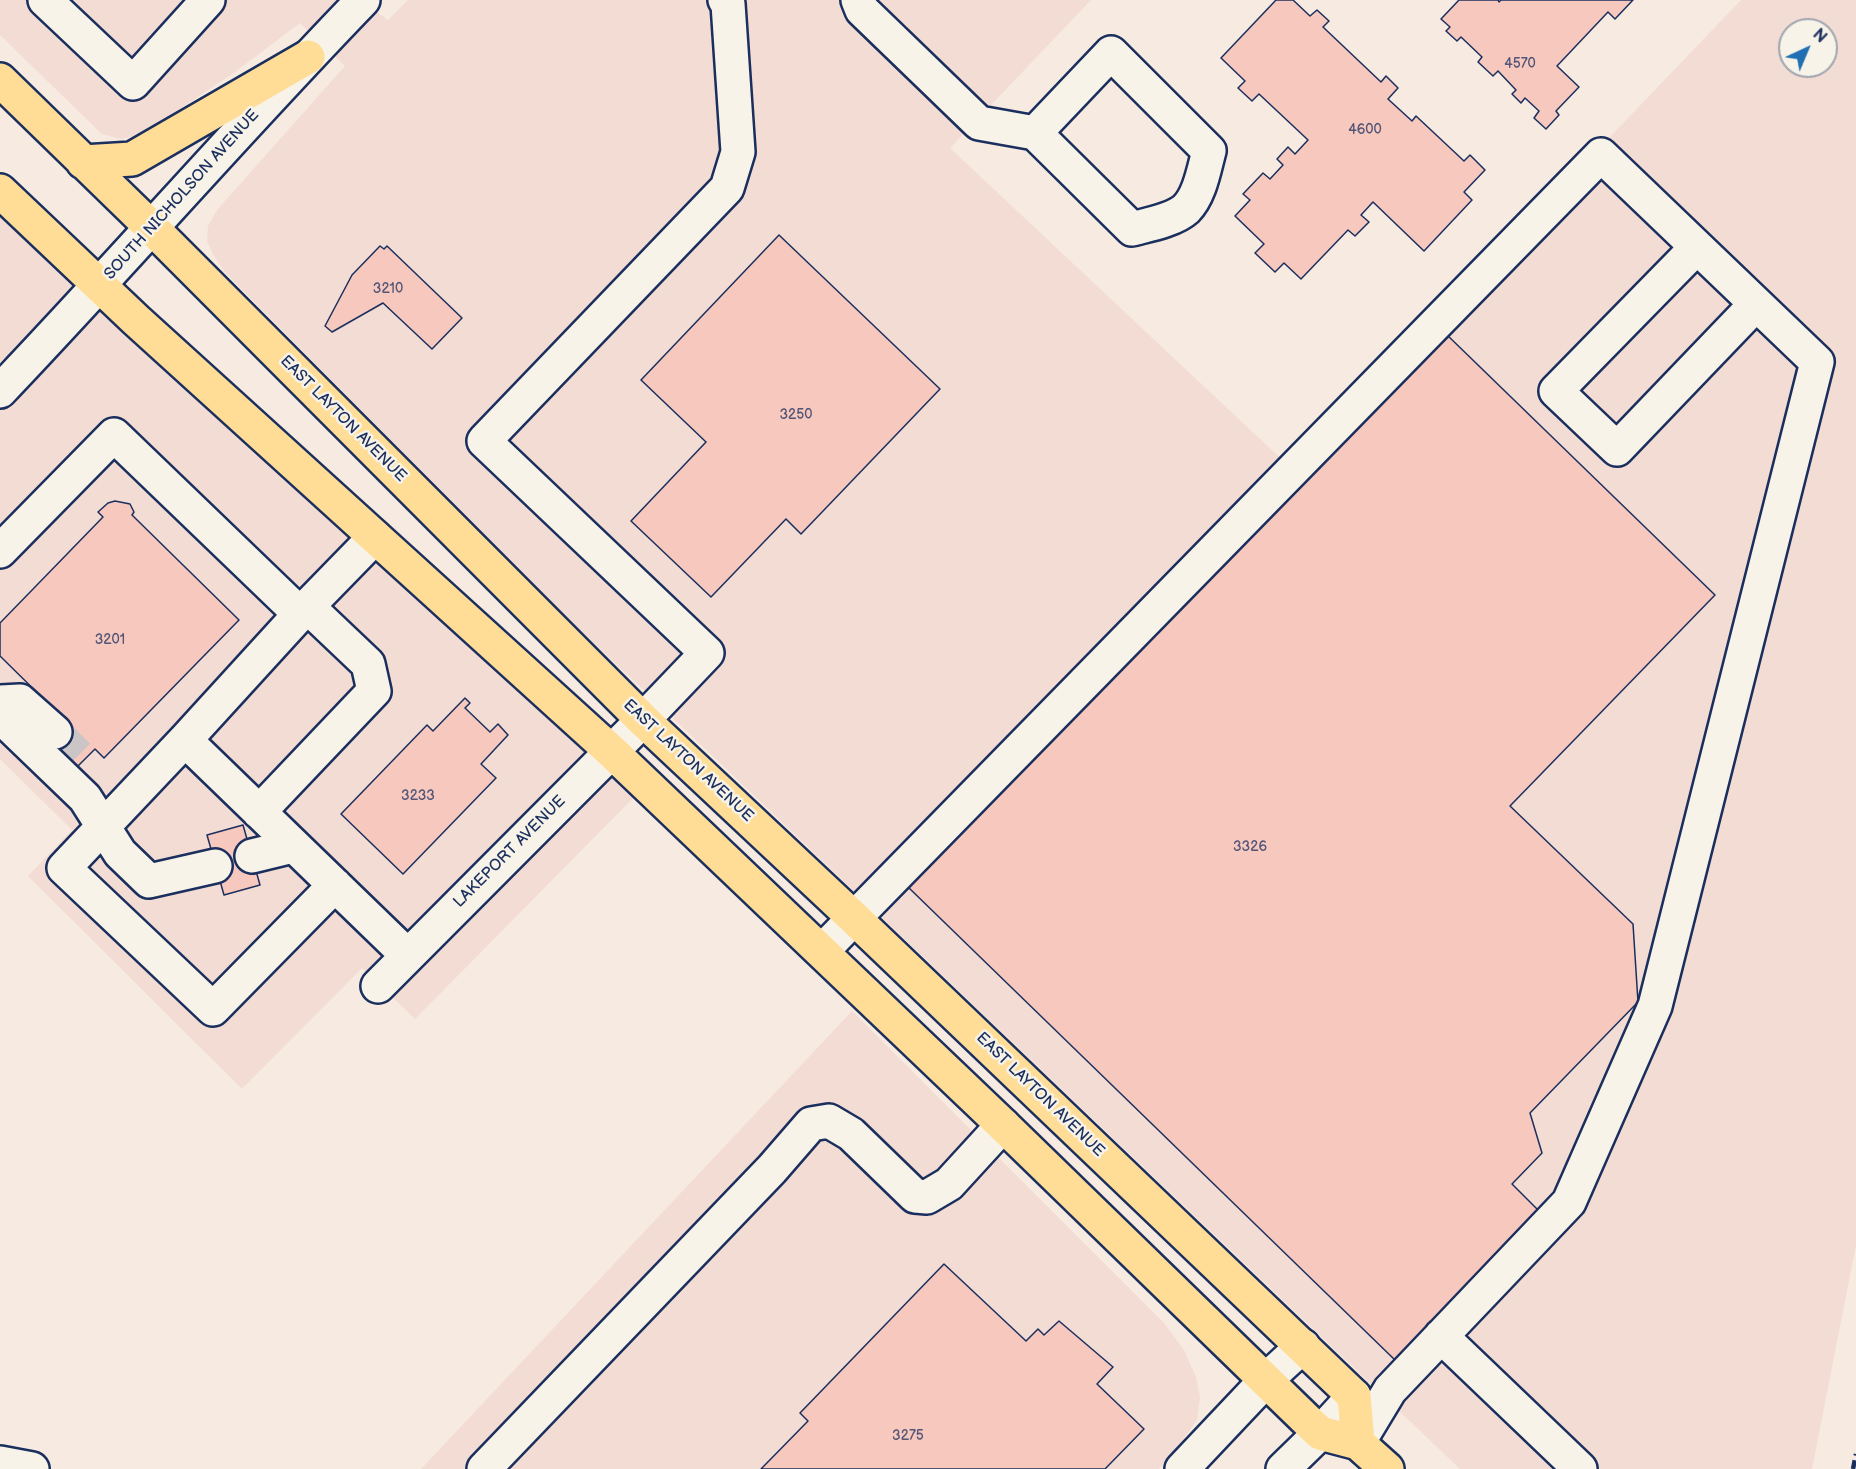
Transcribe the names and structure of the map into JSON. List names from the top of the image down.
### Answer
{
  "streets": {
    "main road": ["EAST LAYTON AVENUE"],
    "street": ["SOUTH NICHOLSON AVENUE", "LAKEPORT AVENUE"]
  },
  "crossings": [
    ["SOUTH NICHOLSON AVENUE", "EAST LAYTON AVENUE"],
    ["EAST LAYTON AVENUE", "LAKEPORT AVENUE"]
  ],
  "house_numbers": [
    "4570",
    "4600",
    "3210",
    "3250",
    "3201",
    "3233",
    "3326",
    "3275"
  ],
  "north": "top right"
}
